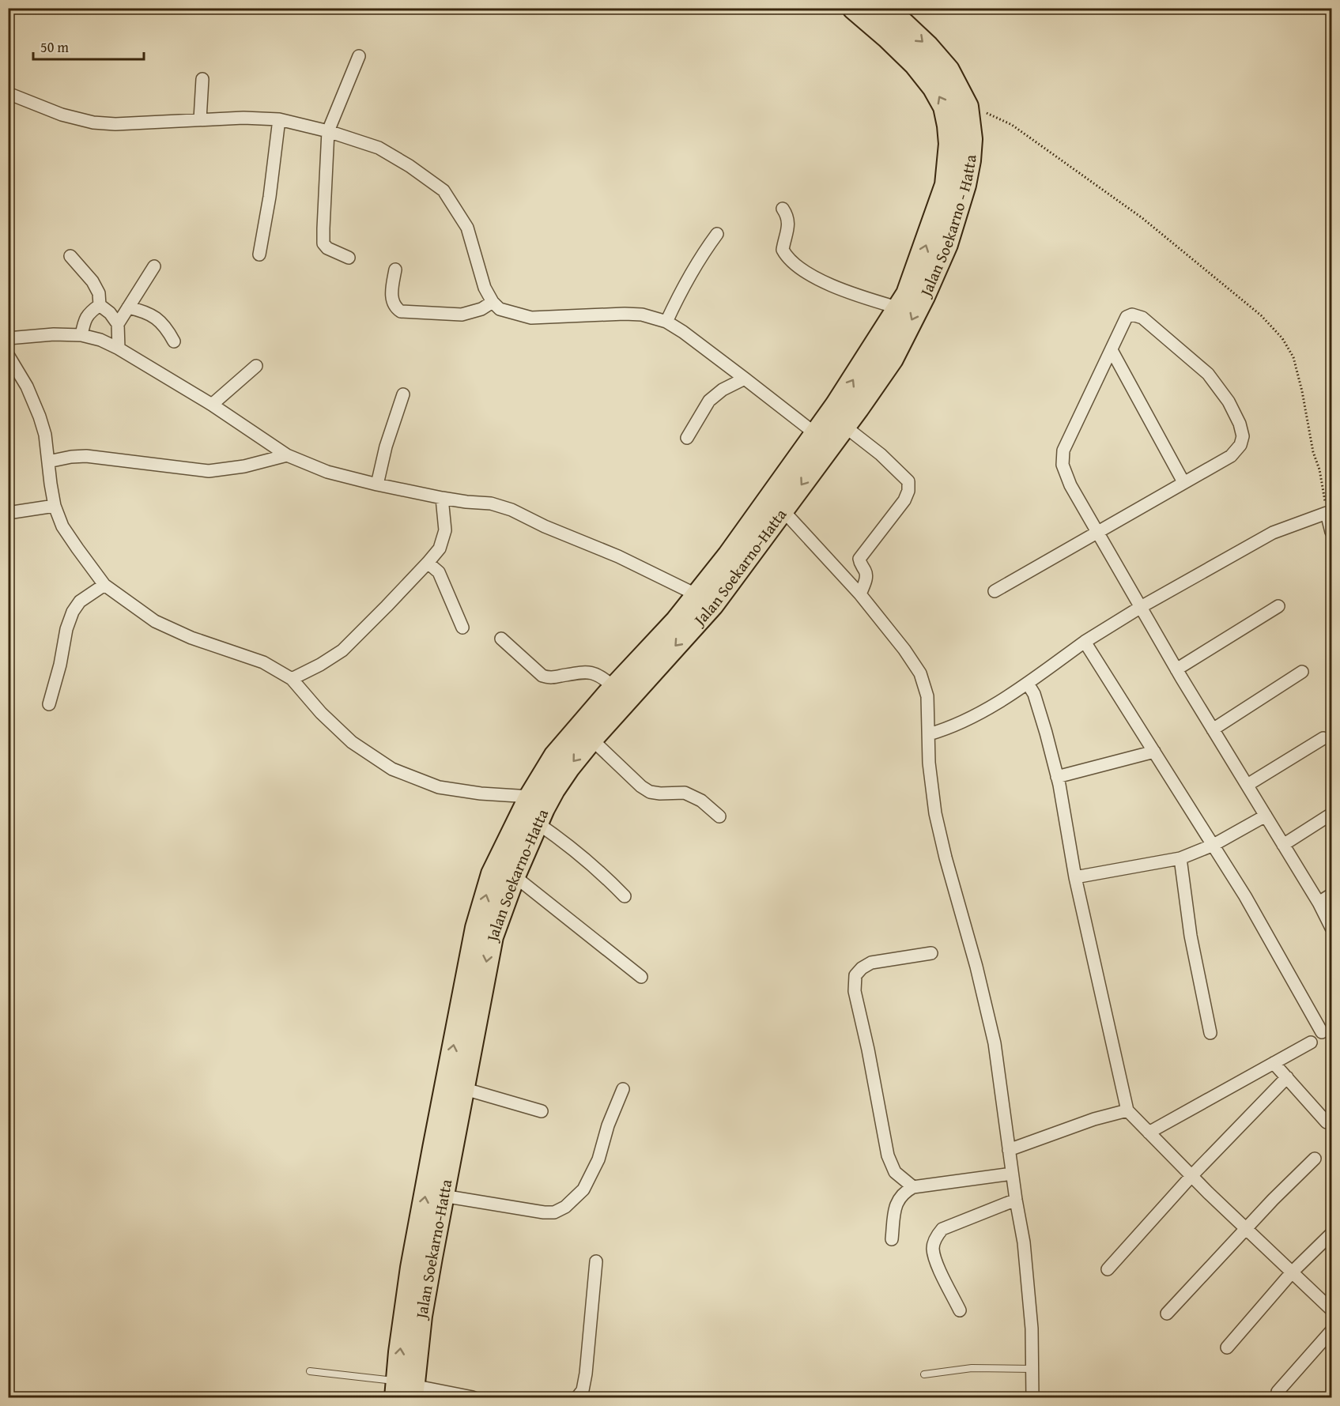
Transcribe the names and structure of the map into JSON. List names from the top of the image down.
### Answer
{
  "streets": {
    "highway": ["Jalan Soekarno - Hatta", "Jalan Soekarno-Hatta"]
  },
  "crossings": [
    ["Jalan Soekarno - Hatta", "Jalan Soekarno-Hatta"]
  ],
  "scale_bar": "50 m"
}
